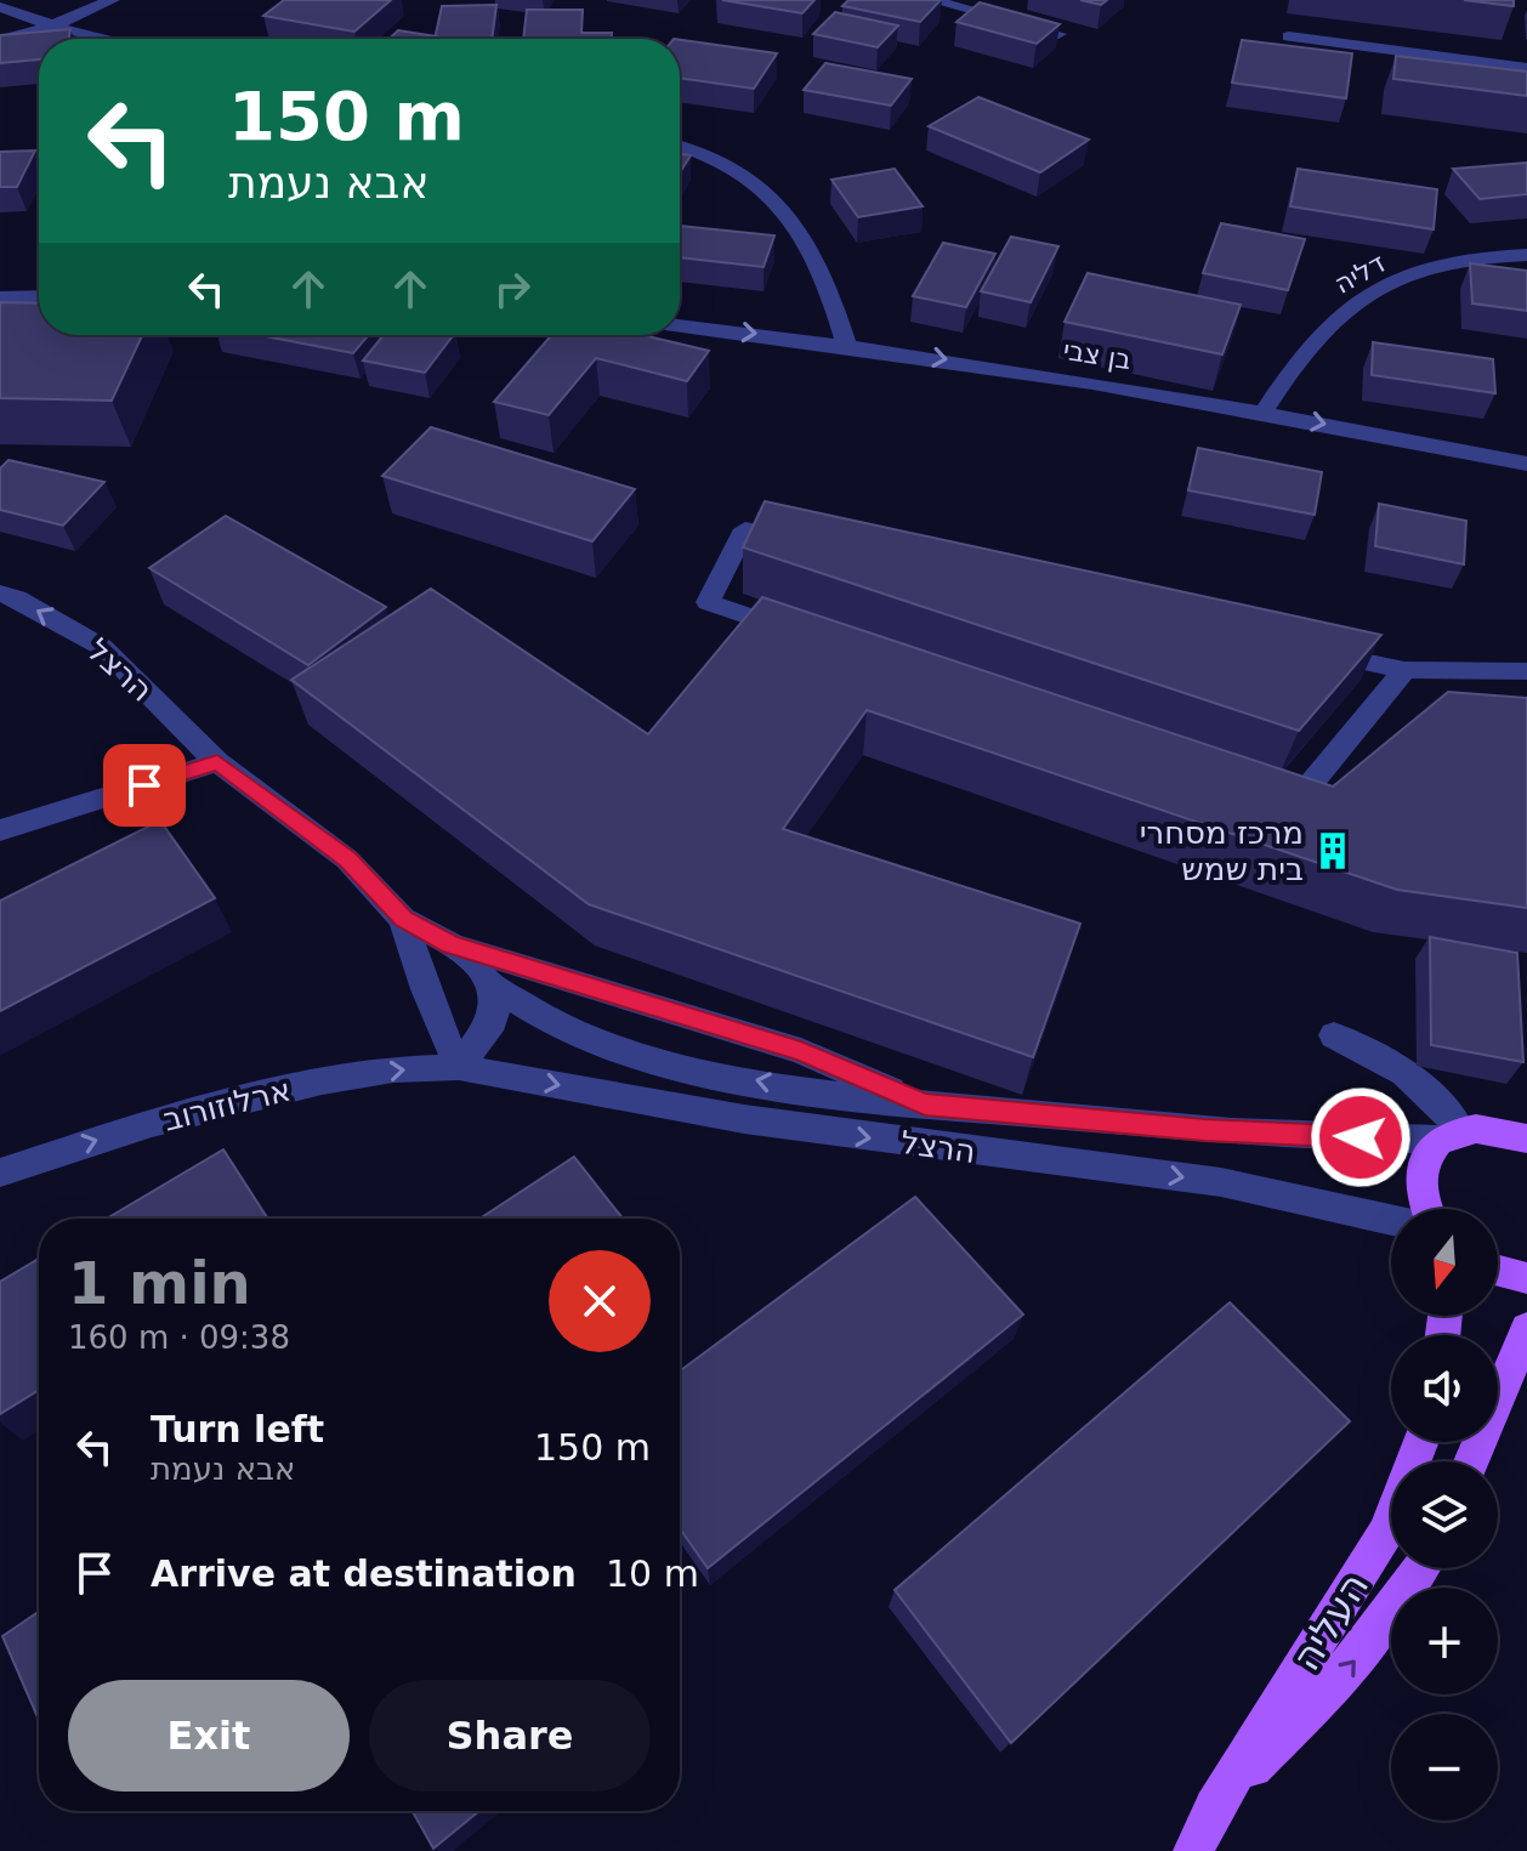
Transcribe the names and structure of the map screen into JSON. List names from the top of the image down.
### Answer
{
  "streets": {
    "main road": ["העליה"],
    "street": [
      "דליה",
      "בן צבי",
      "הרצל",
      "ארלוזורוב"
    ]
  },
  "crossings": [
    ["דליה", "בן צבי"],
    ["הרצל", "ארלוזורוב"]
  ],
  "one_way": ["בן צבי", "ארלוזורוב"],
  "places": {
    "building": ["מרכז מסחרי בית שמש"]
  },
  "north": "bottom",
  "page": {
    "turn": ["150 m", "אבא נעמת"],
    "map_buttons": ["+", "−"],
    "heading": ["1 min", "160 m · 09:38"],
    "list": [
      {
        "name": "Turn left",
        "note": "אבא נעמת",
        "value": "150 m"
      },
      {
        "name": "Arrive at destination",
        "value": "10 m"
      }
    ],
    "buttons": ["Exit", "Share"]
  }
}
